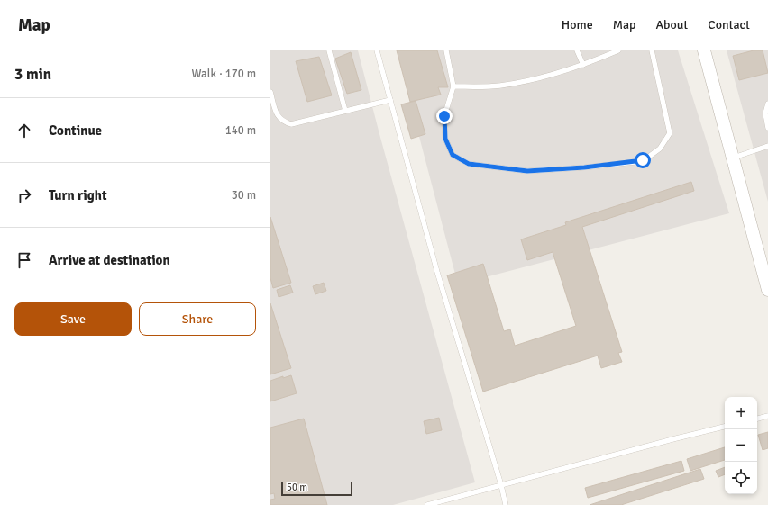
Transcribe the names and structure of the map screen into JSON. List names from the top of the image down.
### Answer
{
  "scale_bar": "50 m",
  "page": {
    "header": "Map",
    "nav": [
      "Home",
      "Map",
      "About",
      "Contact"
    ],
    "heading": ["3 min", "Walk · 170 m"],
    "list": [
      ["Continue", "140 m"],
      ["Turn right", "30 m"],
      "Arrive at destination"
    ],
    "buttons": ["Save", "Share"],
    "map_buttons": ["+", "−"],
    "scale": "50 m"
  }
}
